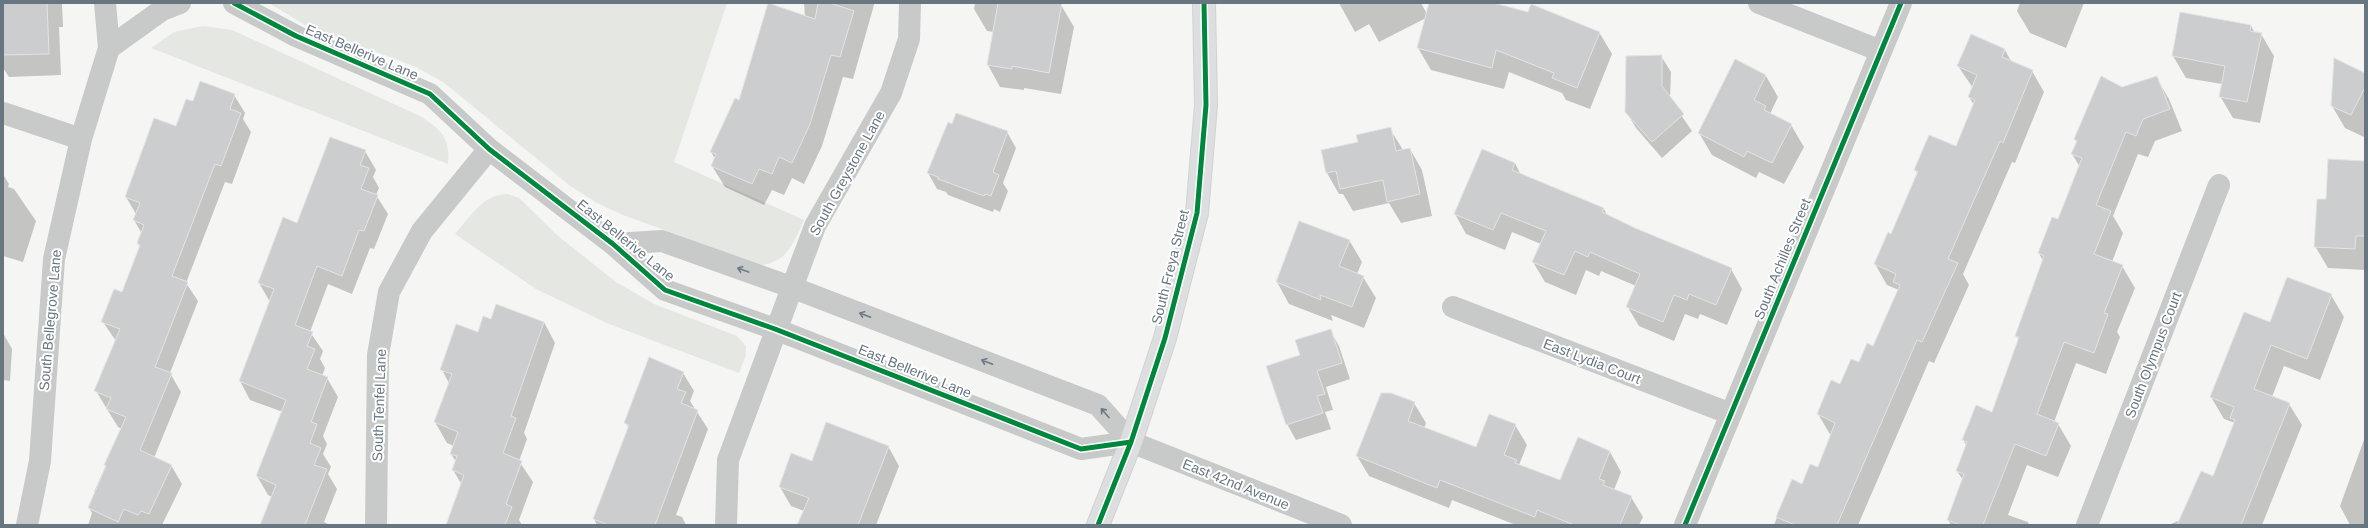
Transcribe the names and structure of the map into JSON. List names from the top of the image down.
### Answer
{
  "streets": {
    "main road": ["South Freya Street"],
    "street": [
      "East Bellerive Lane",
      "South Greystone Lane",
      "South Achilles Street",
      "South Bellegrove Lane",
      "South Olympus Court",
      "East Lydia Court",
      "South Tenfel Lane",
      "East 42nd Avenue"
    ]
  },
  "crossings": [
    ["East Bellerive Lane", "South Greystone Lane"],
    ["East Bellerive Lane", "South Freya Street"],
    ["East Bellerive Lane", "South Tenfel Lane"],
    ["East Bellerive Lane", "East 42nd Avenue"],
    ["South Achilles Street", "East Lydia Court"],
    ["South Freya Street", "East 42nd Avenue"]
  ]
}
